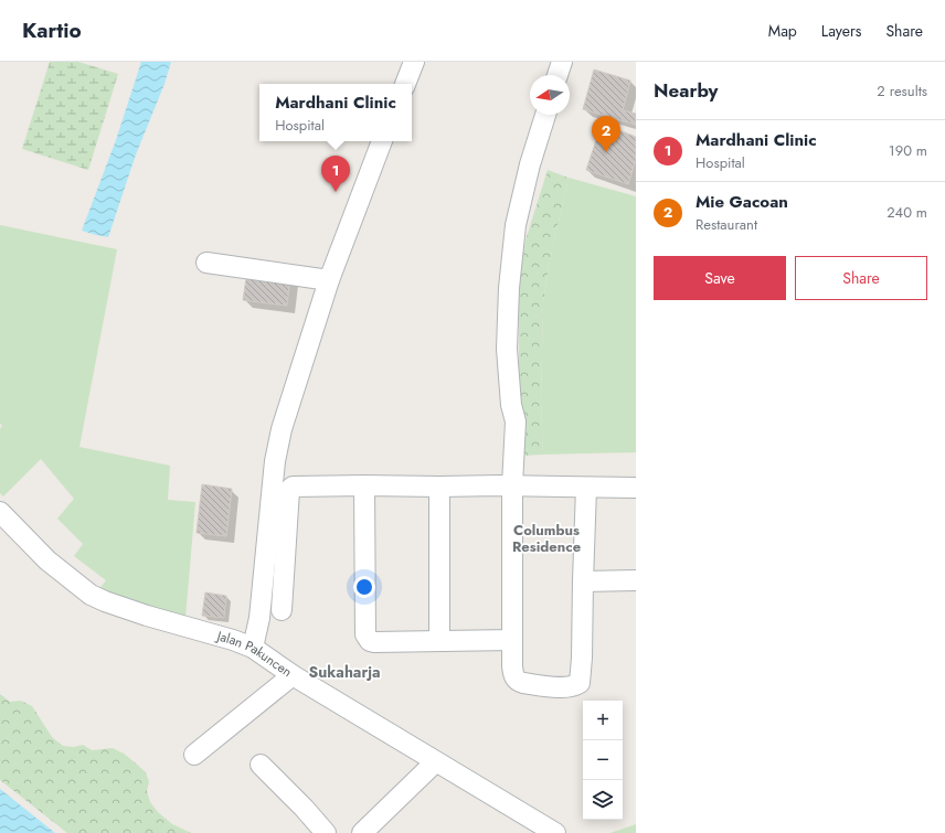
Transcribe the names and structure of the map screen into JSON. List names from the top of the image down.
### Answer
{
  "streets": {
    "street": ["Jalan Pakuncen"]
  },
  "districts": ["Columbus Residence", "Sukaharja"],
  "north": "left",
  "page": {
    "header": "Kartio",
    "nav": ["Map", "Layers", "Share"],
    "heading": ["Nearby", "2 results"],
    "popup": ["Mardhani Clinic", "Hospital"],
    "pins": ["2", "1"],
    "list": [
      {
        "mark": "1",
        "name": "Mardhani Clinic",
        "note": "Hospital",
        "value": "190 m"
      },
      {
        "mark": "2",
        "name": "Mie Gacoan",
        "note": "Restaurant",
        "value": "240 m"
      }
    ],
    "buttons": ["Save", "Share"],
    "map_buttons": ["+", "−"]
  }
}
